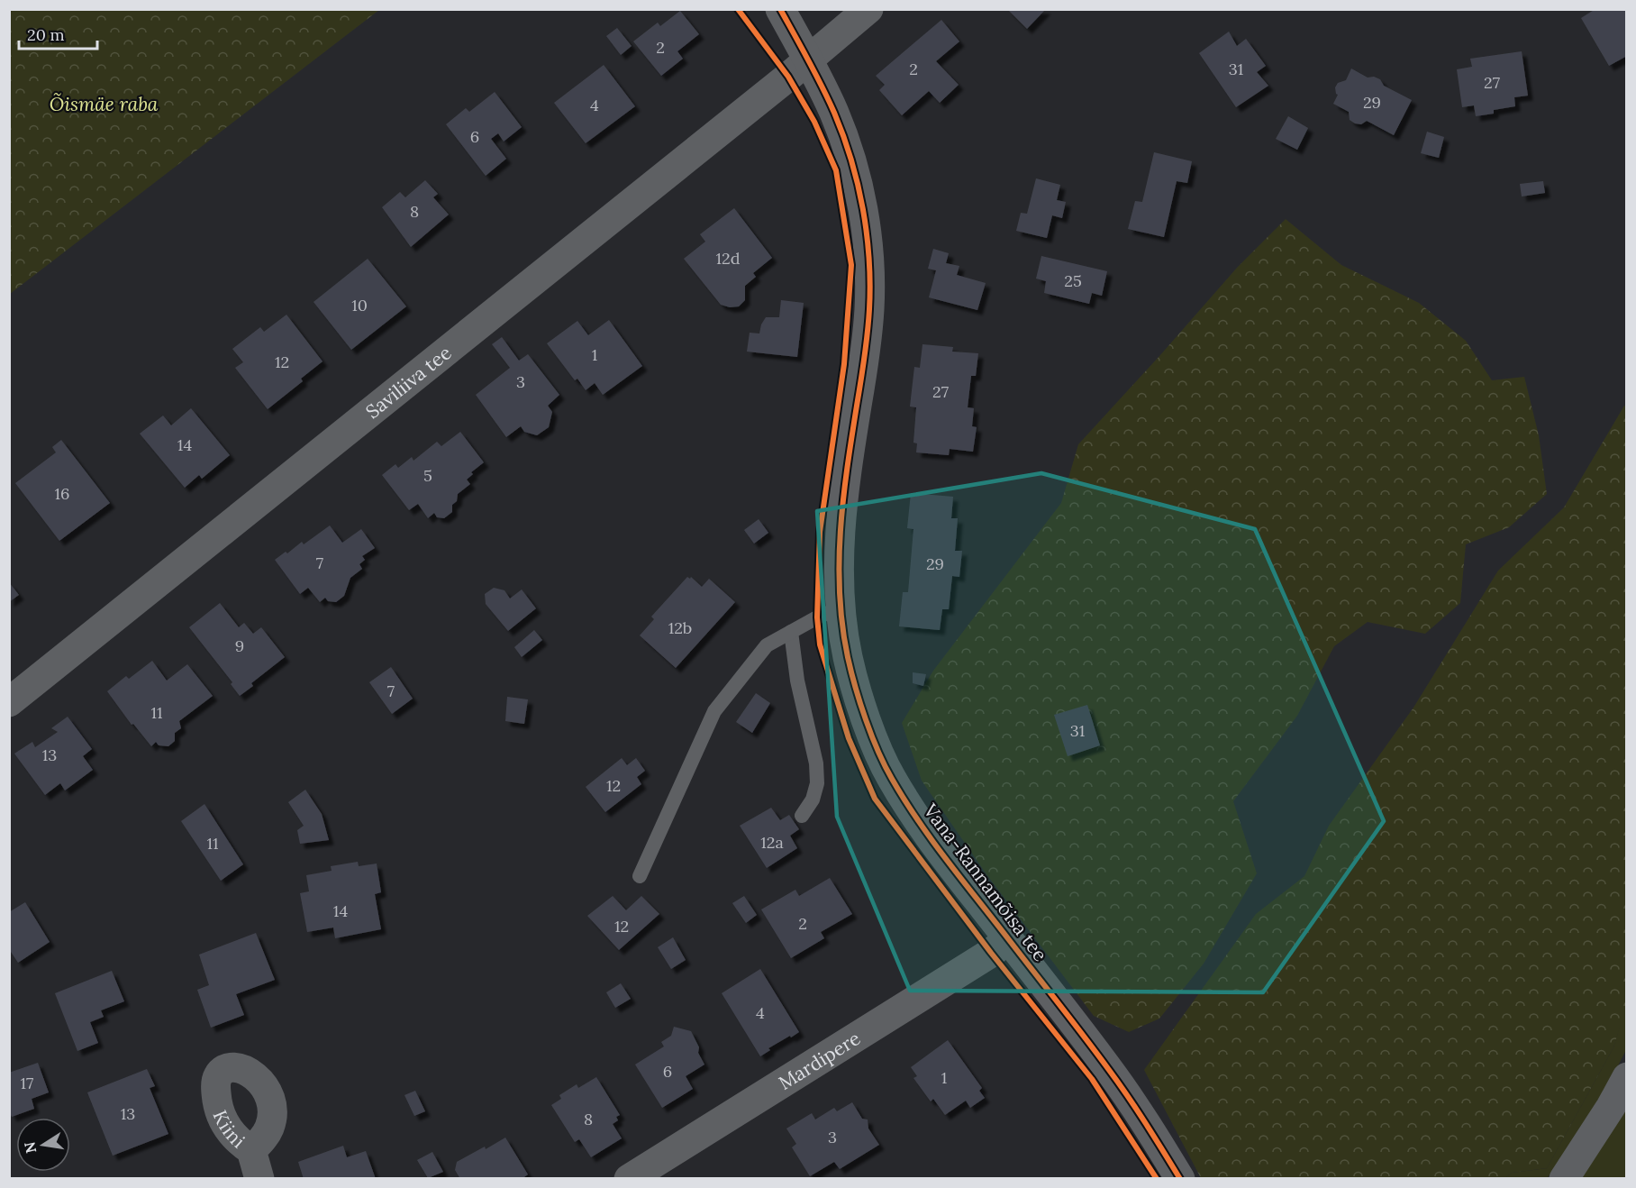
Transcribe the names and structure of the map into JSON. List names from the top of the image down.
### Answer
{
  "streets": {
    "street": [
      "Saviliiva tee",
      "Vana-Rannamõisa tee",
      "Mardipere",
      "Kiini"
    ]
  },
  "crossings": [
    ["Saviliiva tee", "Vana-Rannamõisa tee"],
    ["Vana-Rannamõisa tee", "Mardipere"]
  ],
  "parks": ["Õismäe raba"],
  "house_numbers": [
    "2",
    "2",
    "31",
    "27",
    "29",
    "4",
    "6",
    "8",
    "12d",
    "25",
    "10",
    "1",
    "12",
    "3",
    "27",
    "14",
    "5",
    "16",
    "7",
    "29",
    "12b",
    "9",
    "7",
    "11",
    "31",
    "13",
    "12",
    "12a",
    "11",
    "14",
    "2",
    "12",
    "4",
    "6",
    "1",
    "17",
    "13",
    "8",
    "3"
  ],
  "scale_bar": "20 m",
  "north": "left"
}
